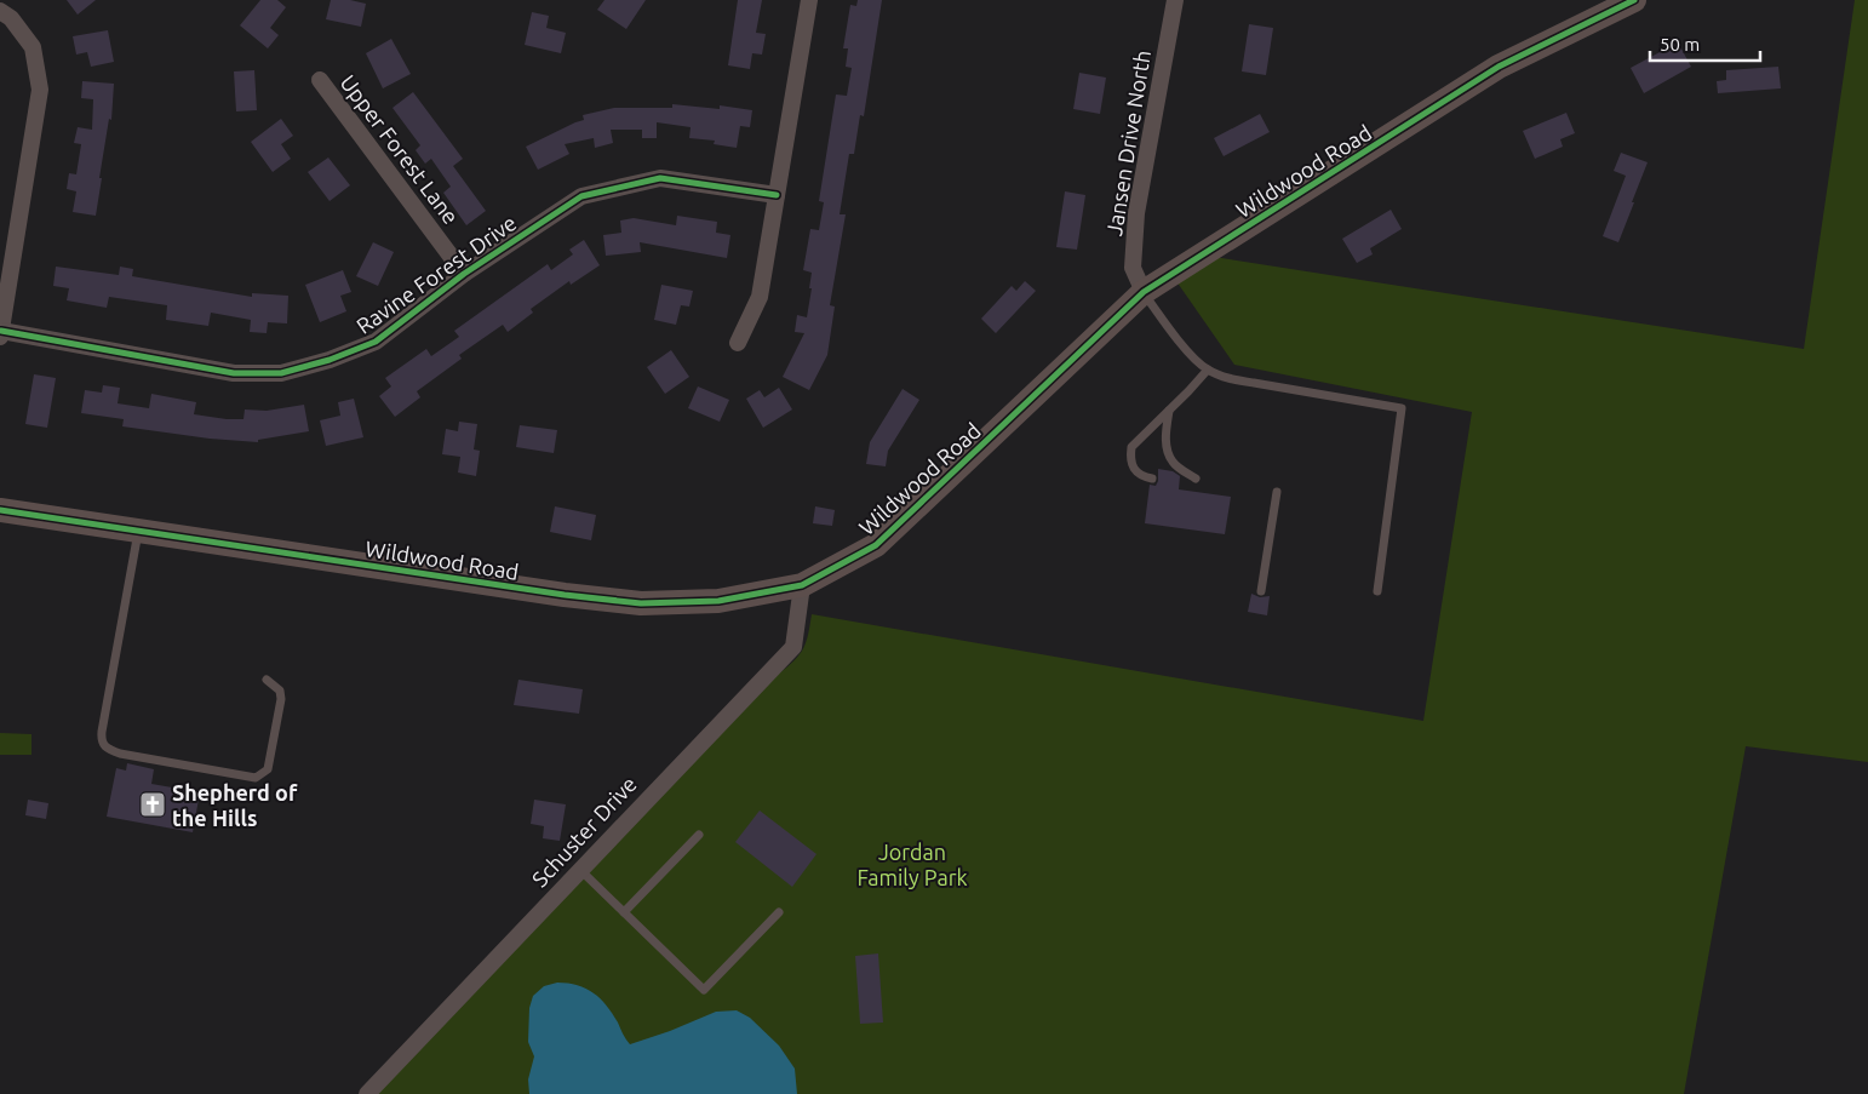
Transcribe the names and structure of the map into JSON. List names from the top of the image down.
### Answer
{
  "streets": {
    "street": [
      "Jansen Drive North",
      "Upper Forest Lane",
      "Wildwood Road",
      "Ravine Forest Drive",
      "Schuster Drive"
    ]
  },
  "crossings": [
    ["Jansen Drive North", "Wildwood Road"],
    ["Upper Forest Lane", "Ravine Forest Drive"],
    ["Wildwood Road", "Schuster Drive"]
  ],
  "parks": ["Jordan Family Park"],
  "places": {
    "church": ["Shepherd of the Hills"]
  },
  "scale_bar": "50 m"
}
